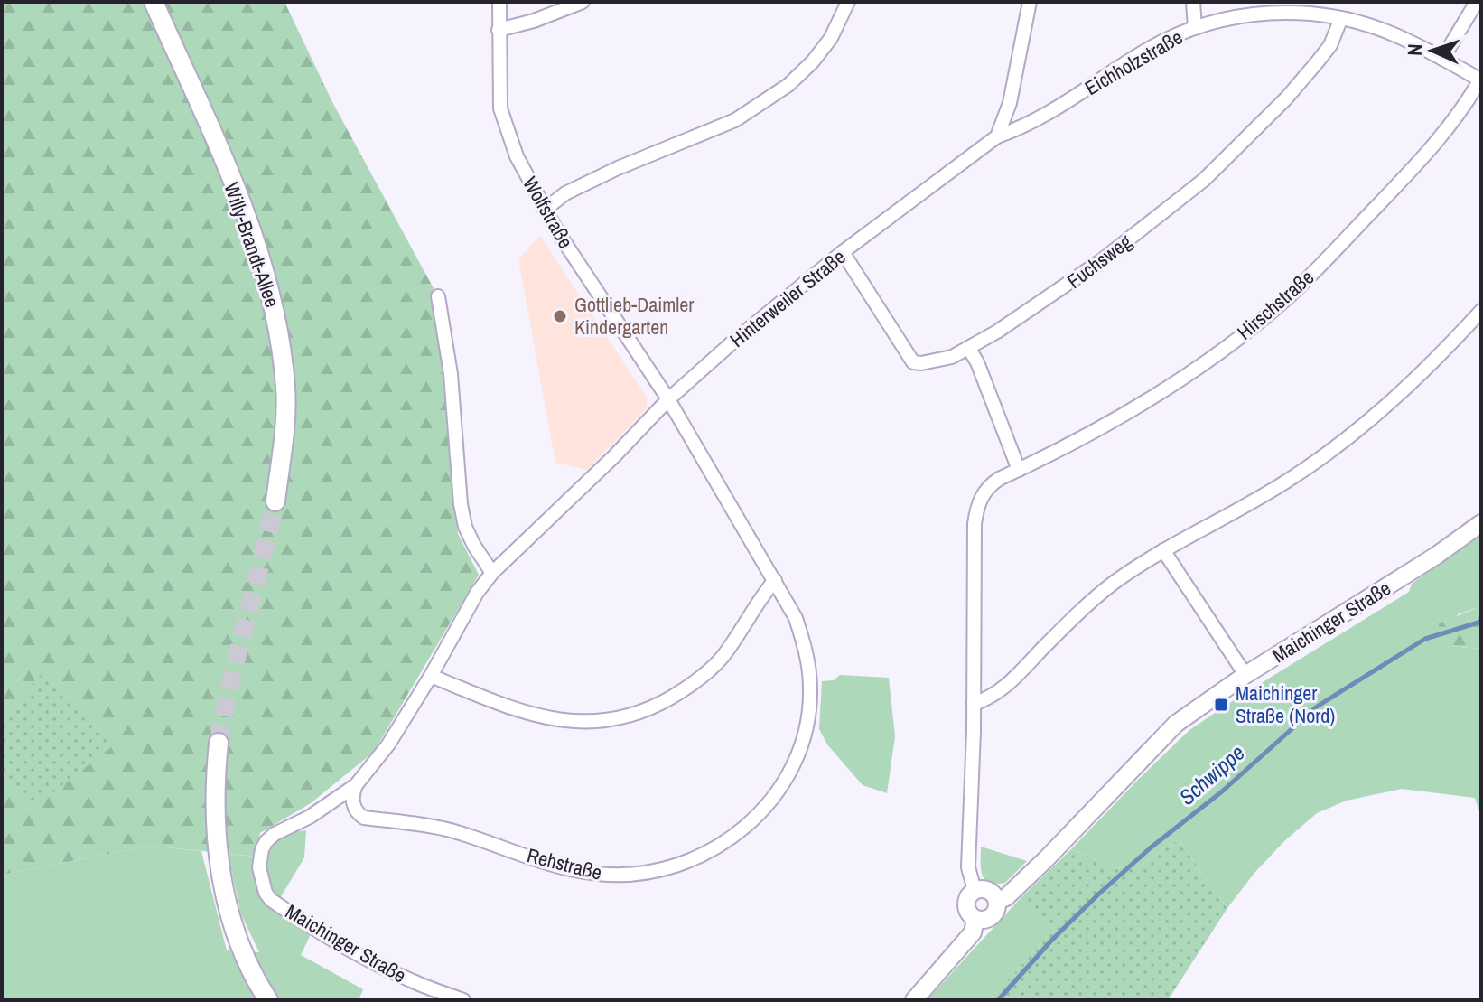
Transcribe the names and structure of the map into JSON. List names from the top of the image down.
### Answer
{
  "streets": {
    "main road": ["Willy-Brandt-Allee"],
    "street": [
      "Eichholzstraße",
      "Wolfstraße",
      "Fuchsweg",
      "Hinterweiler Straße",
      "Hirschstraße",
      "Maichinger Straße",
      "Rehstraße"
    ]
  },
  "crossings": [
    ["Eichholzstraße", "Fuchsweg"],
    ["Eichholzstraße", "Hinterweiler Straße"],
    ["Eichholzstraße", "Hirschstraße"],
    ["Wolfstraße", "Hinterweiler Straße"],
    ["Wolfstraße", "Rehstraße"],
    ["Fuchsweg", "Hinterweiler Straße"],
    ["Hinterweiler Straße", "Maichinger Straße"],
    ["Hinterweiler Straße", "Rehstraße"],
    ["Hirschstraße", "Maichinger Straße"]
  ],
  "water": ["Schwippe"],
  "places": {
    "other": ["Gottlieb-Daimler Kindergarten"],
    "transit": ["Maichinger Straße (Nord)"]
  },
  "north": "left"
}
